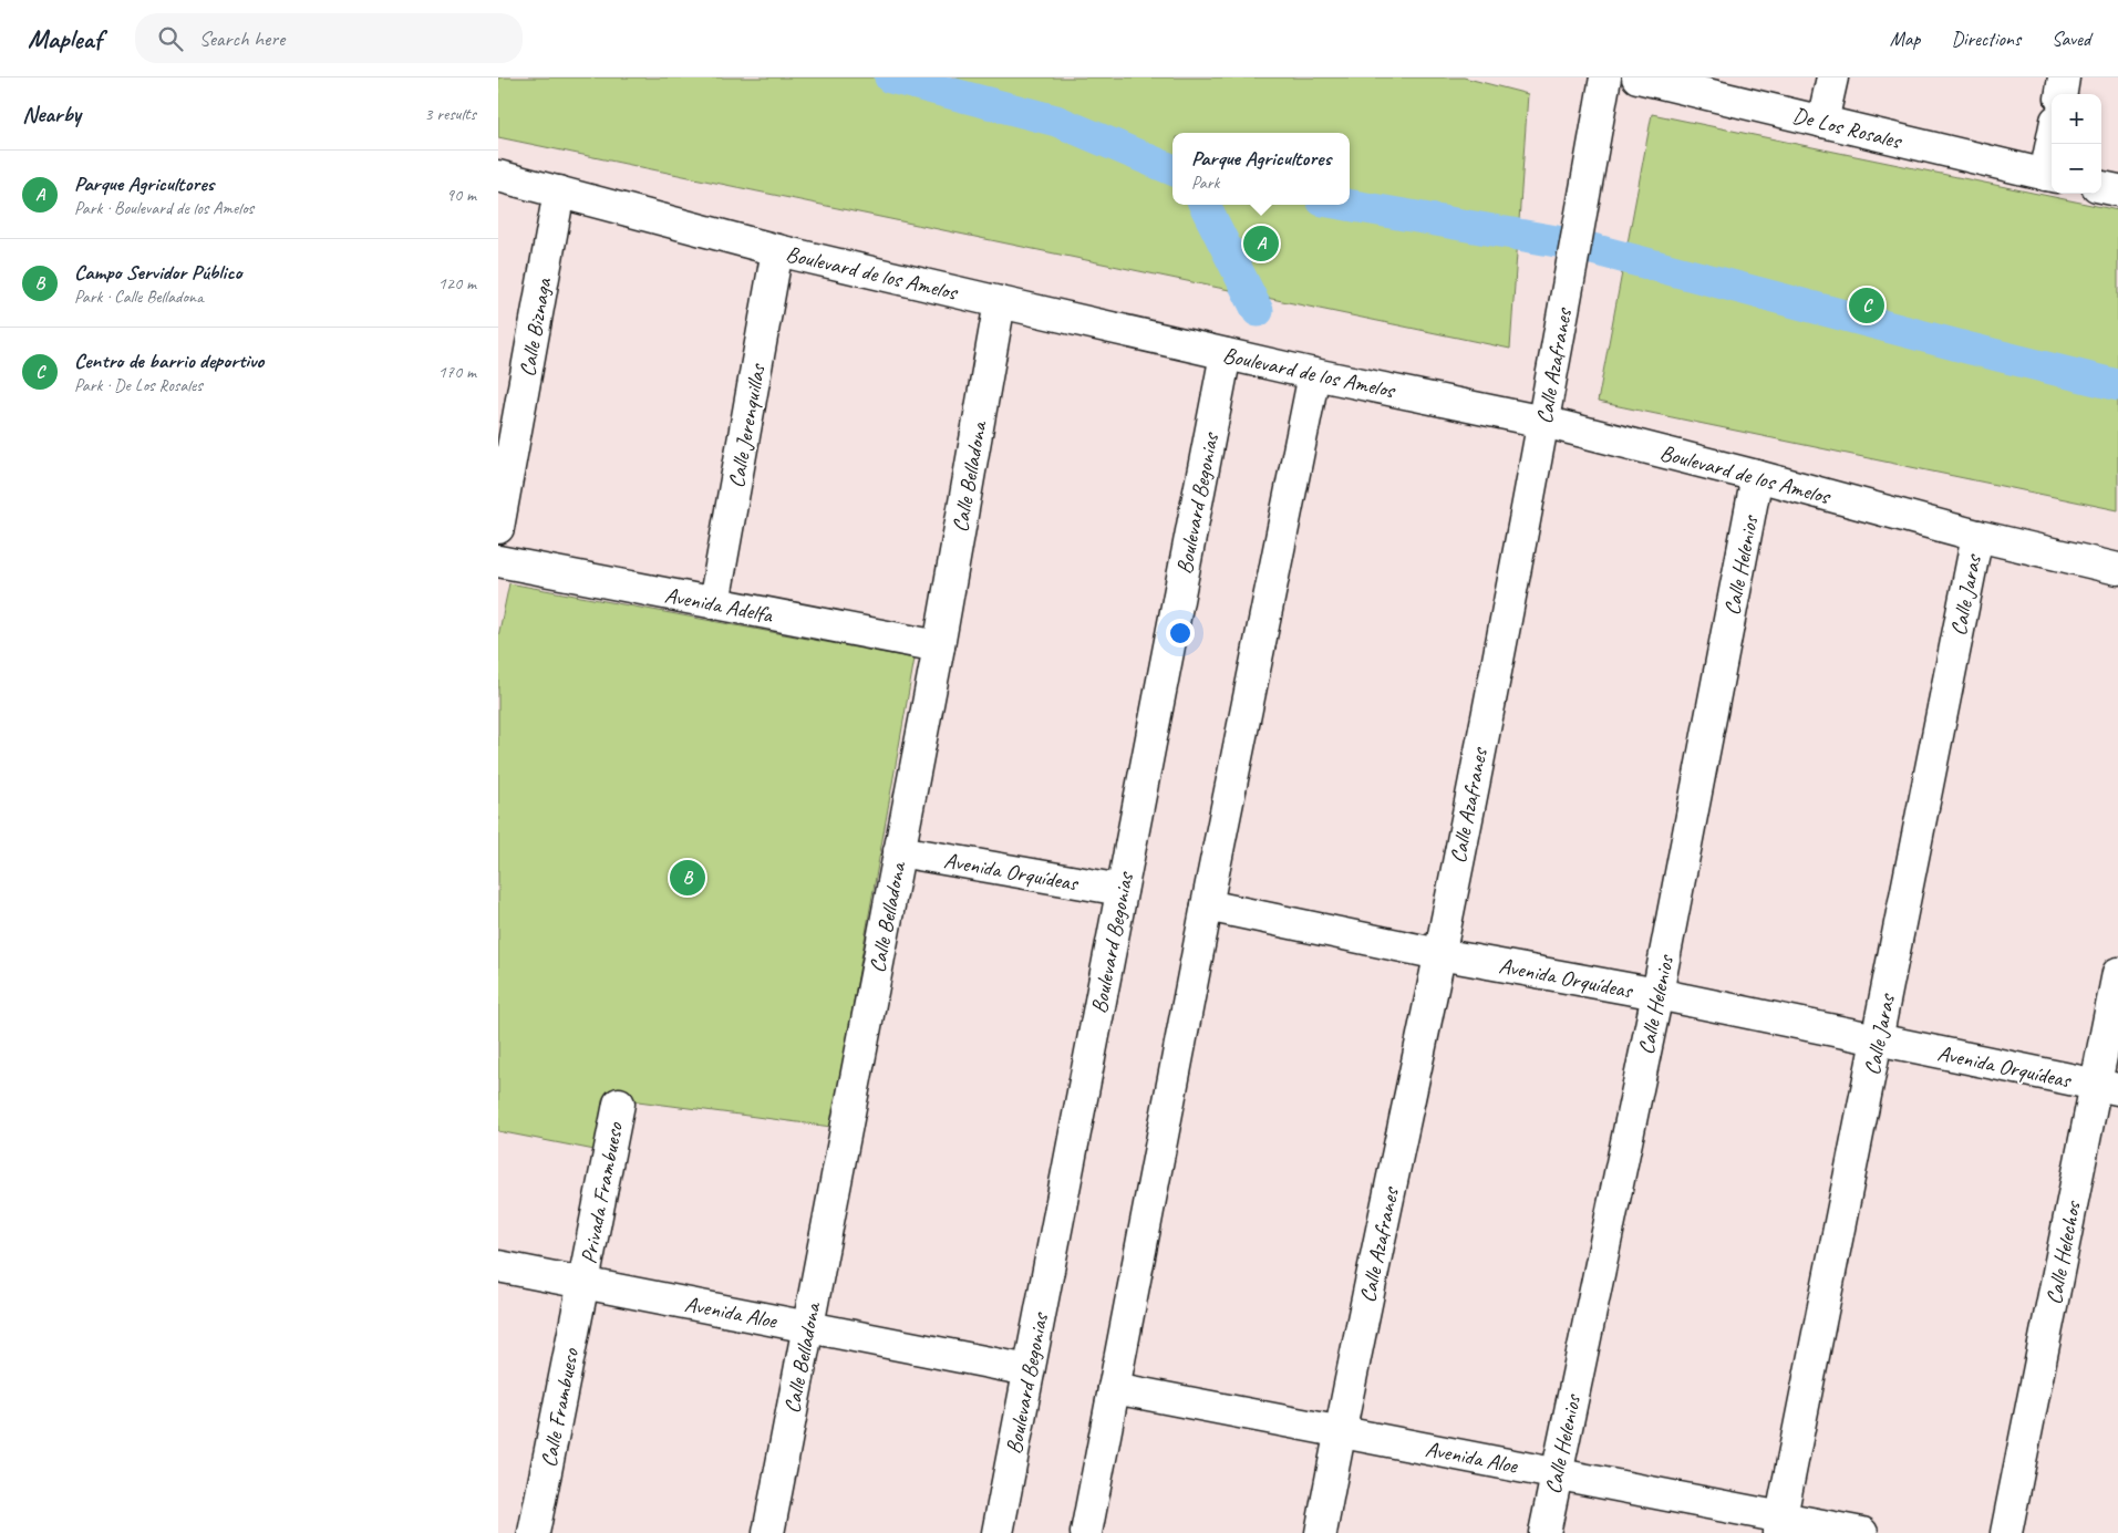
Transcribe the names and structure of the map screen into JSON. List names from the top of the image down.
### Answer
{
  "streets": {
    "street": [
      "De Los Rosales",
      "Boulevard de los Amelos",
      "Calle Biznaga",
      "Calle Azafranes",
      "Calle Jerenquillas",
      "Calle Belladona",
      "Boulevard Begonias",
      "Calle Helenios",
      "Calle Jaras",
      "Avenida Adelfa",
      "Avenida Orquídeas",
      "Privada Frambueso",
      "Calle Helechos",
      "Avenida Aloe",
      "Calle Frambueso"
    ]
  },
  "crossings": [
    ["Boulevard de los Amelos", "Calle Biznaga"],
    ["Boulevard de los Amelos", "Calle Azafranes"],
    ["Boulevard de los Amelos", "Calle Jerenquillas"],
    ["Boulevard de los Amelos", "Calle Belladona"],
    ["Boulevard de los Amelos", "Boulevard Begonias"],
    ["Boulevard de los Amelos", "Calle Helenios"],
    ["Boulevard de los Amelos", "Calle Jaras"],
    ["Calle Azafranes", "Avenida Orquídeas"],
    ["Calle Azafranes", "Avenida Aloe"],
    ["Calle Jerenquillas", "Avenida Adelfa"],
    ["Calle Belladona", "Avenida Adelfa"],
    ["Calle Belladona", "Avenida Orquídeas"],
    ["Calle Belladona", "Avenida Aloe"],
    ["Boulevard Begonias", "Avenida Orquídeas"],
    ["Boulevard Begonias", "Avenida Aloe"],
    ["Calle Helenios", "Avenida Orquídeas"],
    ["Calle Helenios", "Avenida Aloe"],
    ["Calle Jaras", "Avenida Orquídeas"],
    ["Calle Jaras", "Avenida Aloe"],
    ["Avenida Orquídeas", "Calle Helechos"],
    ["Privada Frambueso", "Avenida Aloe"],
    ["Privada Frambueso", "Calle Frambueso"],
    ["Avenida Aloe", "Calle Frambueso"]
  ],
  "page": {
    "header": "Mapleaf",
    "search": "Search here",
    "nav": ["Map", "Directions", "Saved"],
    "heading": ["Nearby", "3 results"],
    "map_buttons": ["+", "−"],
    "popup": ["Parque Agricultores", "Park"],
    "list": [
      {
        "mark": "A",
        "name": "Parque Agricultores",
        "note": "Park · Boulevard de los Amelos",
        "value": "90 m"
      },
      {
        "mark": "B",
        "name": "Campo Servidor Público",
        "note": "Park · Calle Belladona",
        "value": "120 m"
      },
      {
        "mark": "C",
        "name": "Centro de barrio deportivo",
        "note": "Park · De Los Rosales",
        "value": "170 m"
      }
    ],
    "pins": ["A", "C", "B"]
  }
}
